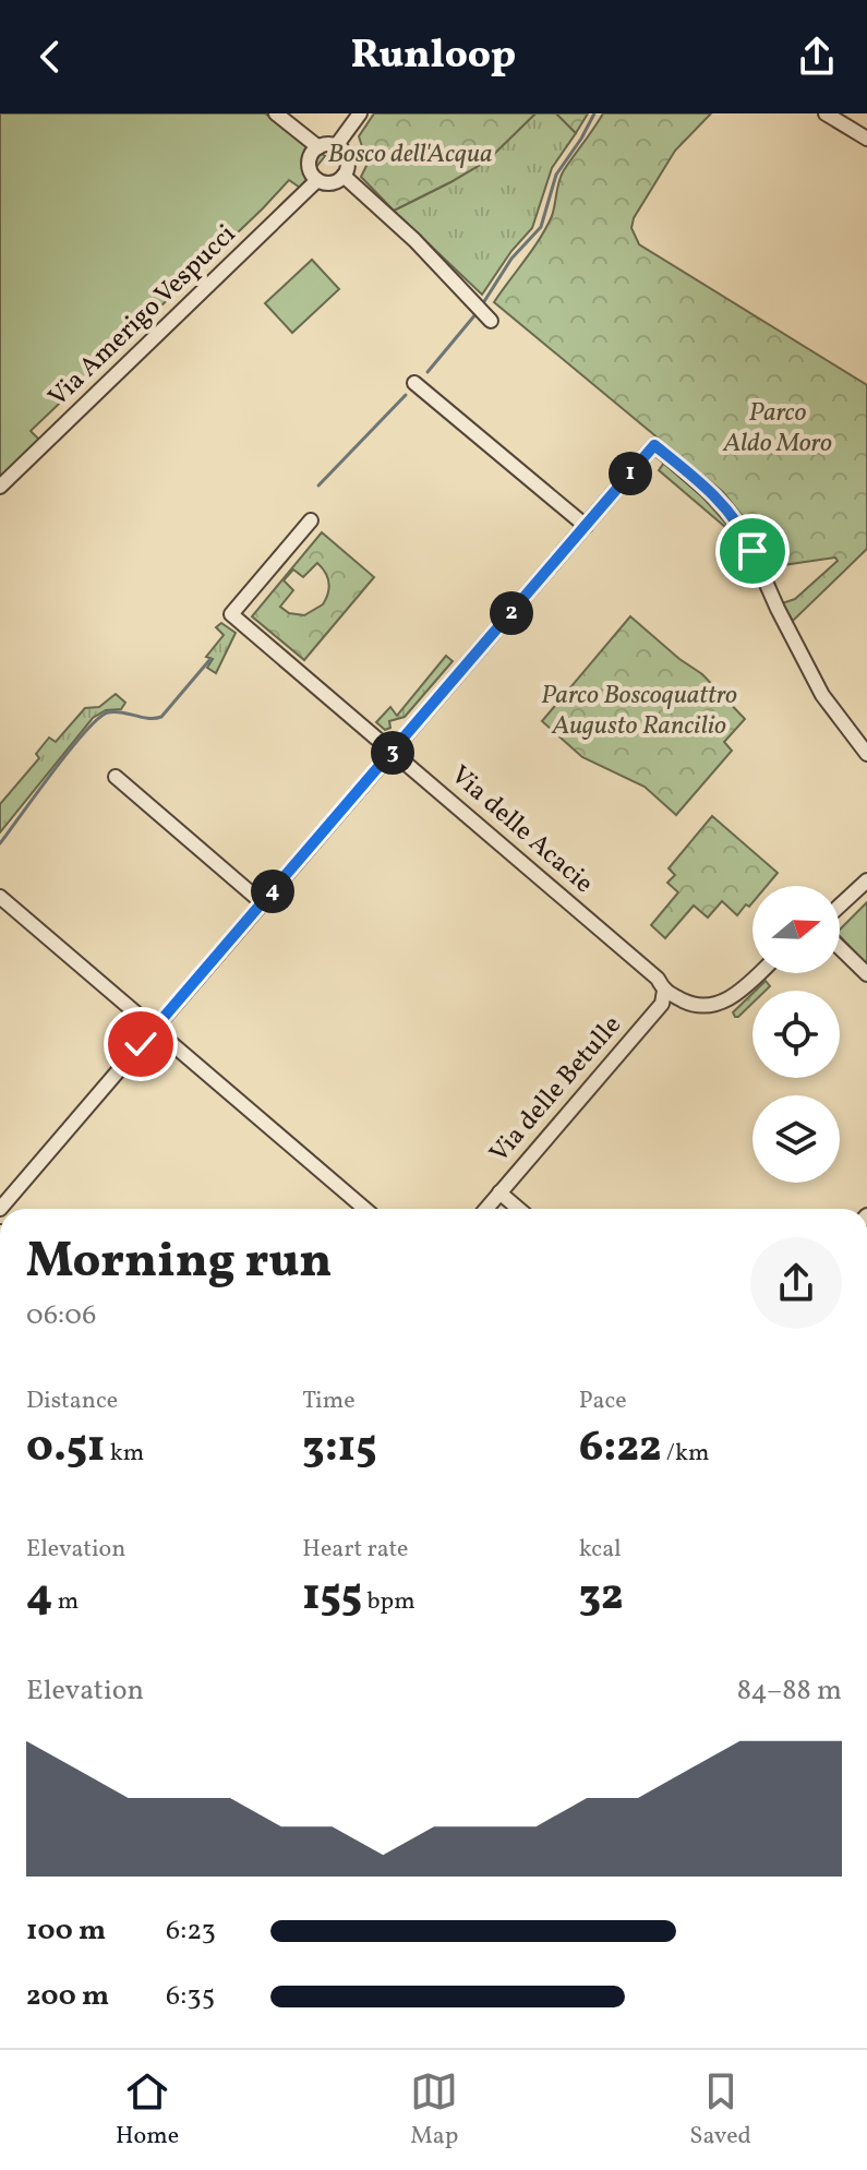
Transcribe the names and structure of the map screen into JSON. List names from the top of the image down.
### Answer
{
  "streets": {
    "street": ["Via Amerigo Vespucci", "Via delle Acacie", "Via delle Betulle"]
  },
  "crossings": [
    ["Via delle Acacie", "Via delle Betulle"]
  ],
  "parks": ["Bosco dell'Acqua", "Parco Aldo Moro", "Parco Boscoquattro Augusto Rancilio"],
  "north": "right",
  "page": {
    "header": "Runloop",
    "pins": [
      "1",
      "2",
      "3",
      "4"
    ],
    "heading": ["Morning run", "06:06"],
    "stats": [
      ["Distance", "0.51 km"],
      ["Time", "3:15"],
      ["Pace", "6:22 /km"],
      ["Elevation", "4 m"],
      ["Heart rate", "155 bpm"],
      ["kcal", "32"]
    ],
    "chart": ["Elevation", "84–88 m"],
    "list": [
      {
        "name": "100 m",
        "note": "6:23"
      },
      {
        "name": "200 m",
        "note": "6:35"
      }
    ],
    "tabs": ["Home", "Map", "Saved"]
  }
}
